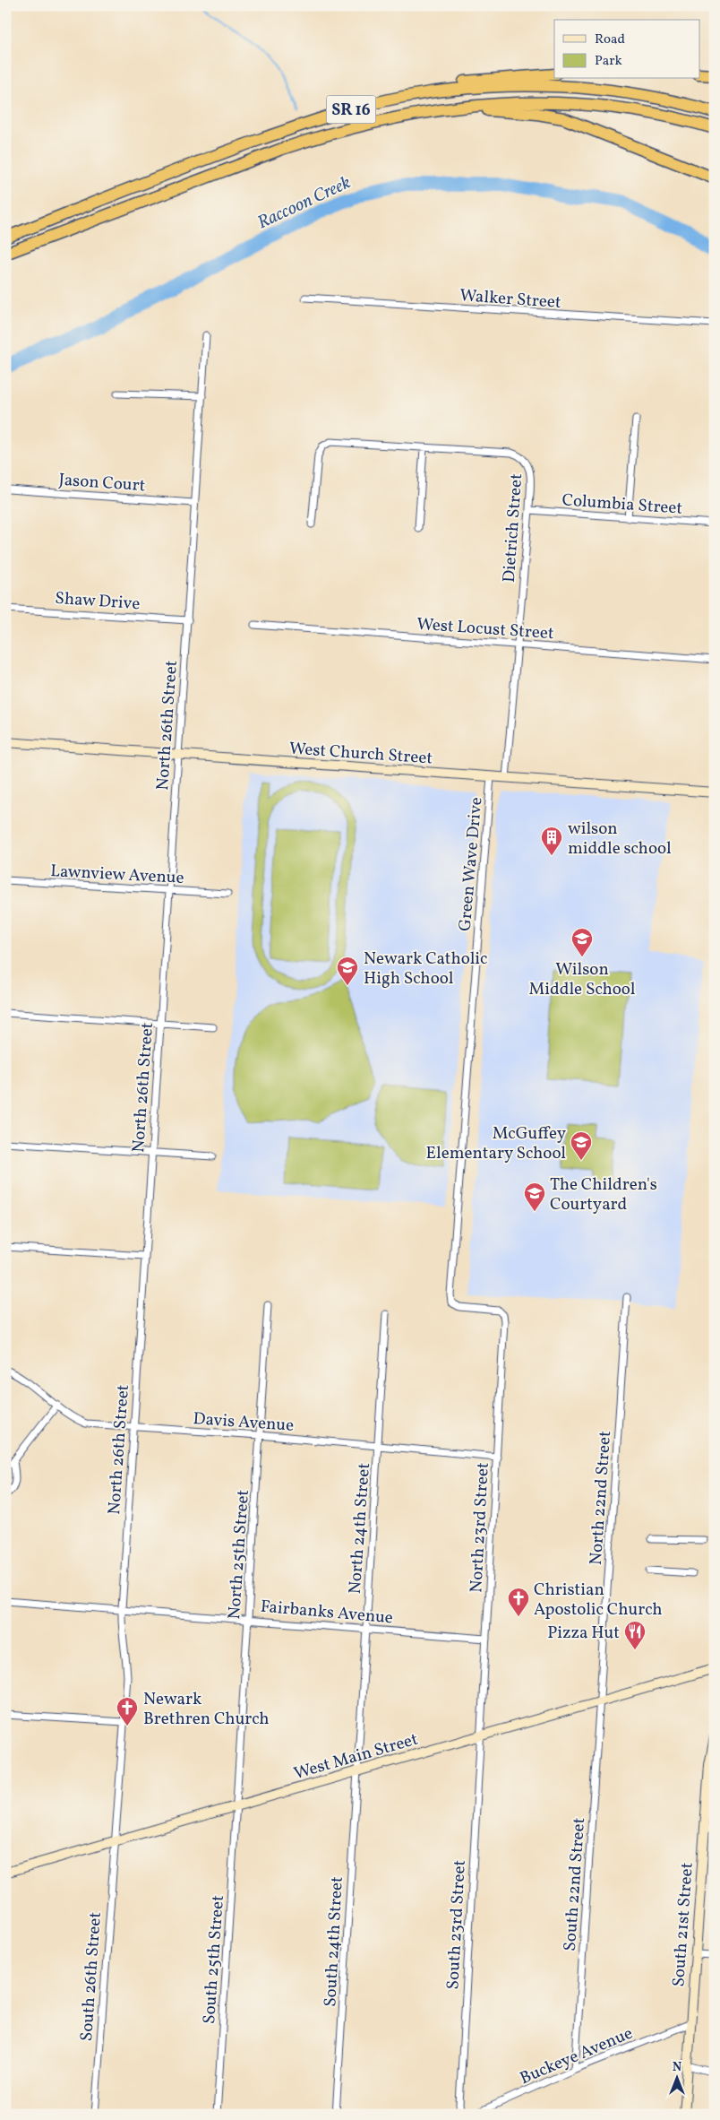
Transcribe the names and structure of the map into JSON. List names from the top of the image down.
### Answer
{
  "streets": {
    "highway": ["SR 16"],
    "main road": ["West Church Street", "West Main Street", "South 21st Street"],
    "street": [
      "Walker Street",
      "Jason Court",
      "Columbia Street",
      "Dietrich Street",
      "Shaw Drive",
      "West Locust Street",
      "North 26th Street",
      "Green Wave Drive",
      "Lawnview Avenue",
      "Davis Avenue",
      "North 22nd Street",
      "North 23rd Street",
      "North 24th Street",
      "North 25th Street",
      "Fairbanks Avenue",
      "South 22nd Street",
      "South 23rd Street",
      "South 24th Street",
      "South 25th Street",
      "South 26th Street",
      "Buckeye Avenue"
    ]
  },
  "crossings": [
    ["Jason Court", "North 26th Street"],
    ["Columbia Street", "Dietrich Street"],
    ["Dietrich Street", "West Locust Street"],
    ["Dietrich Street", "West Church Street"],
    ["Shaw Drive", "North 26th Street"],
    ["North 26th Street", "West Church Street"],
    ["North 26th Street", "Lawnview Avenue"],
    ["North 26th Street", "Davis Avenue"],
    ["North 26th Street", "Fairbanks Avenue"],
    ["North 26th Street", "West Main Street"],
    ["North 26th Street", "South 26th Street"],
    ["West Church Street", "Green Wave Drive"],
    ["Green Wave Drive", "North 23rd Street"],
    ["Davis Avenue", "North 23rd Street"],
    ["Davis Avenue", "North 24th Street"],
    ["Davis Avenue", "North 25th Street"],
    ["North 22nd Street", "West Main Street"],
    ["North 22nd Street", "South 22nd Street"],
    ["North 23rd Street", "Fairbanks Avenue"],
    ["North 23rd Street", "West Main Street"],
    ["North 23rd Street", "South 23rd Street"],
    ["North 24th Street", "Fairbanks Avenue"],
    ["North 24th Street", "West Main Street"],
    ["North 24th Street", "South 24th Street"],
    ["North 25th Street", "Fairbanks Avenue"],
    ["North 25th Street", "West Main Street"],
    ["North 25th Street", "South 25th Street"],
    ["West Main Street", "South 22nd Street"],
    ["West Main Street", "South 23rd Street"],
    ["West Main Street", "South 24th Street"],
    ["West Main Street", "South 25th Street"],
    ["West Main Street", "South 26th Street"],
    ["South 22nd Street", "Buckeye Avenue"],
    ["South 21st Street", "Buckeye Avenue"]
  ],
  "water": ["Raccoon Creek"],
  "places": {
    "building": ["wilson middle school"],
    "school or university": [
      "Wilson Middle School",
      "Newark Catholic High School",
      "McGuffey Elementary School",
      "The Children's Courtyard"
    ],
    "church": ["Christian Apostolic Church", "Newark Brethren Church"],
    "restaurant": ["Pizza Hut"]
  },
  "legend": ["Road", "Park"],
  "north": "top"
}
